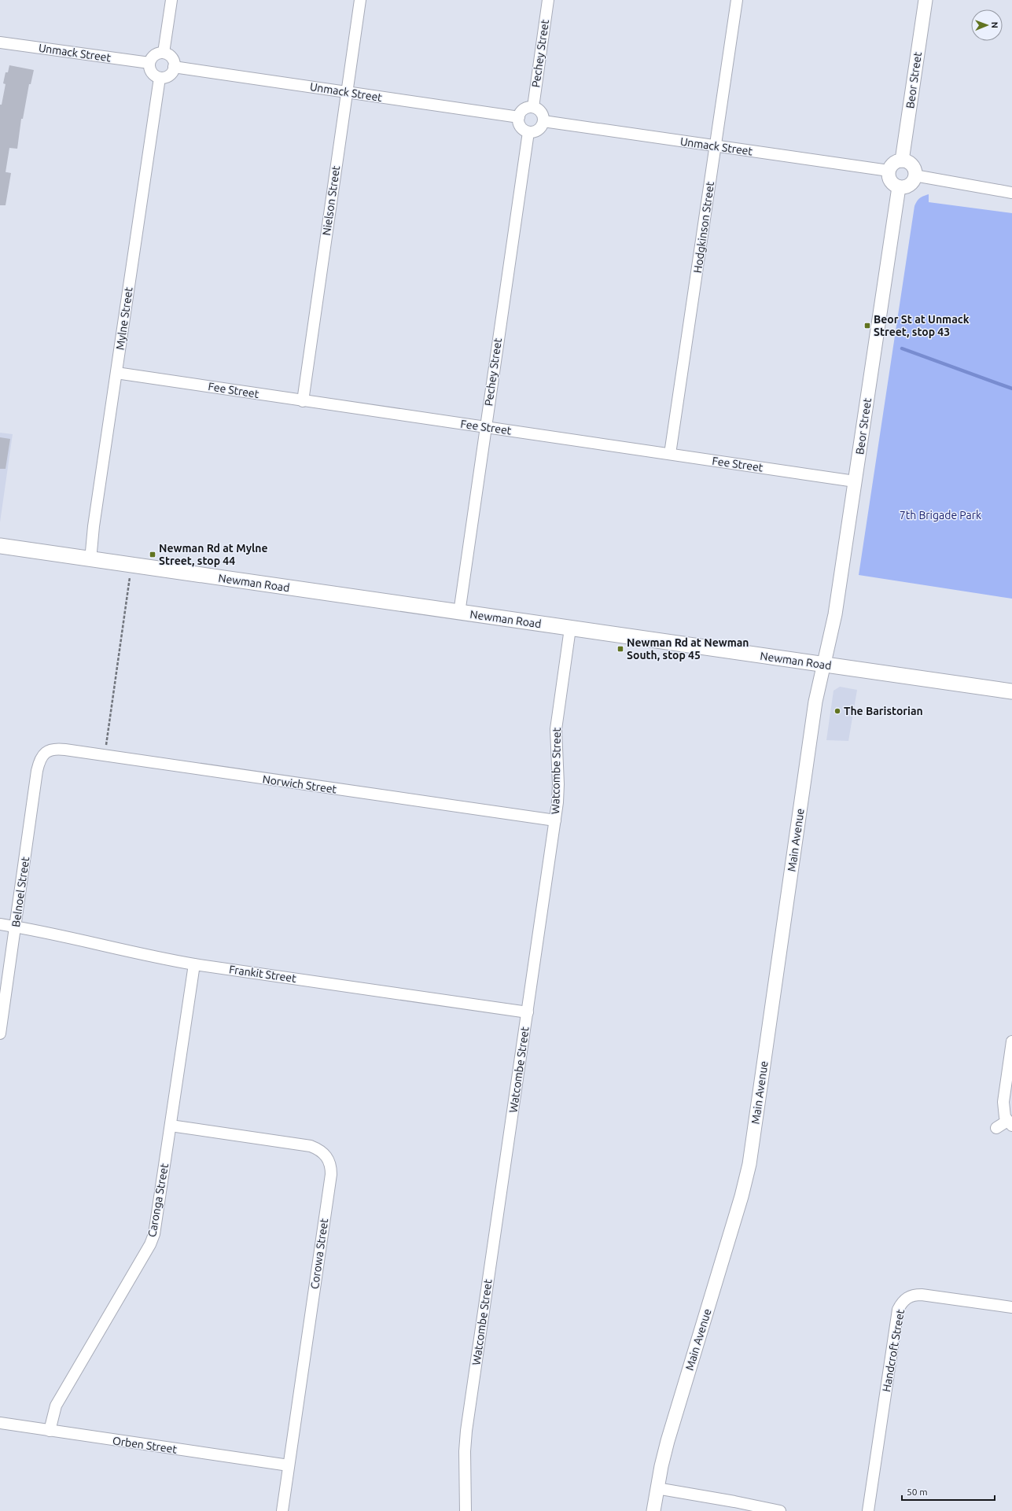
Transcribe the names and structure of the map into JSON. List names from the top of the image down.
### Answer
{
  "streets": {
    "main road": ["Newman Road"],
    "street": [
      "Unmack Street",
      "Pechey Street",
      "Beor Street",
      "Nielson Street",
      "Hodgkinson Street",
      "Mylne Street",
      "Fee Street",
      "Watcombe Street",
      "Norwich Street",
      "Main Avenue",
      "Belnoel Street",
      "Frankit Street",
      "Caronga Street",
      "Corowa Street",
      "Handcroft Street",
      "Orben Street"
    ]
  },
  "crossings": [
    ["Unmack Street", "Pechey Street"],
    ["Unmack Street", "Beor Street"],
    ["Unmack Street", "Nielson Street"],
    ["Unmack Street", "Hodgkinson Street"],
    ["Unmack Street", "Mylne Street"],
    ["Pechey Street", "Fee Street"],
    ["Pechey Street", "Newman Road"],
    ["Beor Street", "Fee Street"],
    ["Beor Street", "Newman Road"],
    ["Beor Street", "Main Avenue"],
    ["Nielson Street", "Fee Street"],
    ["Hodgkinson Street", "Fee Street"],
    ["Mylne Street", "Fee Street"],
    ["Mylne Street", "Newman Road"],
    ["Newman Road", "Watcombe Street"],
    ["Newman Road", "Main Avenue"],
    ["Watcombe Street", "Norwich Street"],
    ["Watcombe Street", "Frankit Street"],
    ["Norwich Street", "Belnoel Street"],
    ["Belnoel Street", "Frankit Street"],
    ["Frankit Street", "Caronga Street"],
    ["Caronga Street", "Corowa Street"],
    ["Caronga Street", "Orben Street"],
    ["Corowa Street", "Orben Street"]
  ],
  "parks": ["7th Brigade Park"],
  "places": {
    "transit": ["Beor St at Unmack Street, stop 43", "Newman Rd at Mylne Street, stop 44", "Newman Rd at Newman South, stop 45"],
    "other": ["The Baristorian"]
  },
  "scale_bar": "50 m",
  "north": "right"
}
